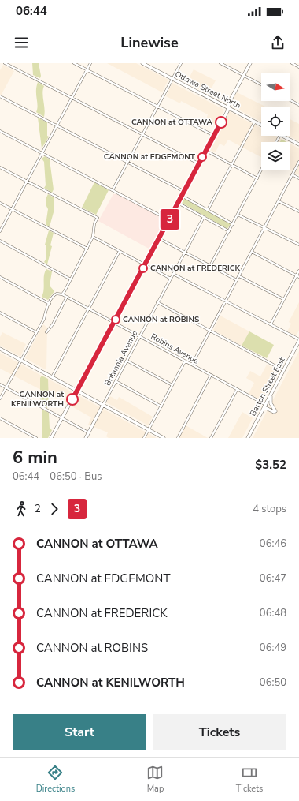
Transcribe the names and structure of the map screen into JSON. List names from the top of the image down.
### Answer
{
  "streets": {
    "main road": ["Ottawa Street North", "Britannia Avenue", "Barton Street East"],
    "street": ["Robins Avenue"]
  },
  "crossings": [
    ["Robins Avenue", "Britannia Avenue"],
    ["Robins Avenue", "Barton Street East"]
  ],
  "places": [
    "CANNON at OTTAWA",
    "CANNON at EDGEMONT",
    "CANNON at FREDERICK",
    "CANNON at ROBINS",
    "CANNON at KENILWORTH"
  ],
  "lines": ["bus line 3"],
  "north": "right",
  "page": {
    "status": "06:44",
    "header": "Linewise",
    "on_map": "3",
    "heading": ["6 min", "06:44 – 06:50 · Bus", "$3.52"],
    "legs": ["2", "3", "4 stops"],
    "list": [
      {
        "name": "CANNON at OTTAWA",
        "value": "06:46"
      },
      {
        "name": "CANNON at EDGEMONT",
        "value": "06:47"
      },
      {
        "name": "CANNON at FREDERICK",
        "value": "06:48"
      },
      {
        "name": "CANNON at ROBINS",
        "value": "06:49"
      },
      {
        "name": "CANNON at KENILWORTH",
        "value": "06:50"
      }
    ],
    "buttons": ["Start", "Tickets"],
    "tabs": ["Directions", "Map", "Tickets"]
  }
}
